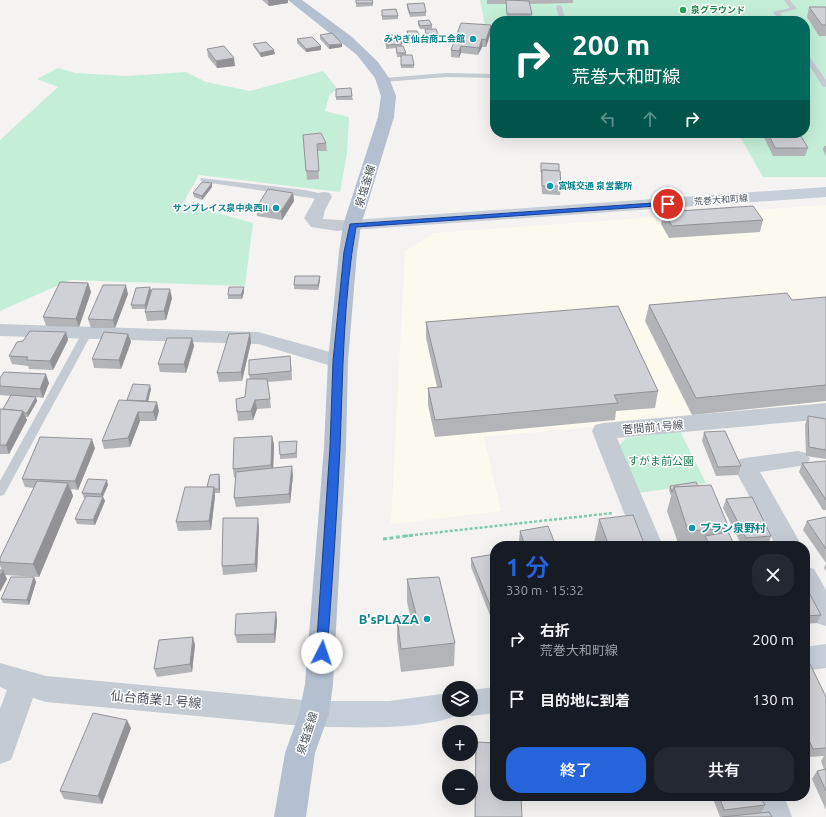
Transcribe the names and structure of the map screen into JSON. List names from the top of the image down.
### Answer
{
  "streets": {
    "main road": ["泉塩釜線"],
    "street": ["荒巻大和町線", "菅間前1号線", "仙台商業１号線"]
  },
  "crossings": [
    ["泉塩釜線", "荒巻大和町線"],
    ["泉塩釜線", "仙台商業１号線"]
  ],
  "parks": ["すがま前公園"],
  "places": [
    "泉グラウンド",
    "みやぎ仙台商工会館",
    "宮城交通 泉営業所",
    "サンプレイス泉中央西II",
    "ブラン泉野村",
    "B'sPLAZA"
  ],
  "page": {
    "turn": ["200 m", "荒巻大和町線"],
    "heading": ["1 分", "330 m · 15:32"],
    "list": [
      {
        "name": "右折",
        "note": "荒巻大和町線",
        "value": "200 m"
      },
      {
        "name": "目的地に到着",
        "value": "130 m"
      }
    ],
    "map_buttons": ["+", "−"],
    "buttons": ["終了", "共有"]
  }
}
